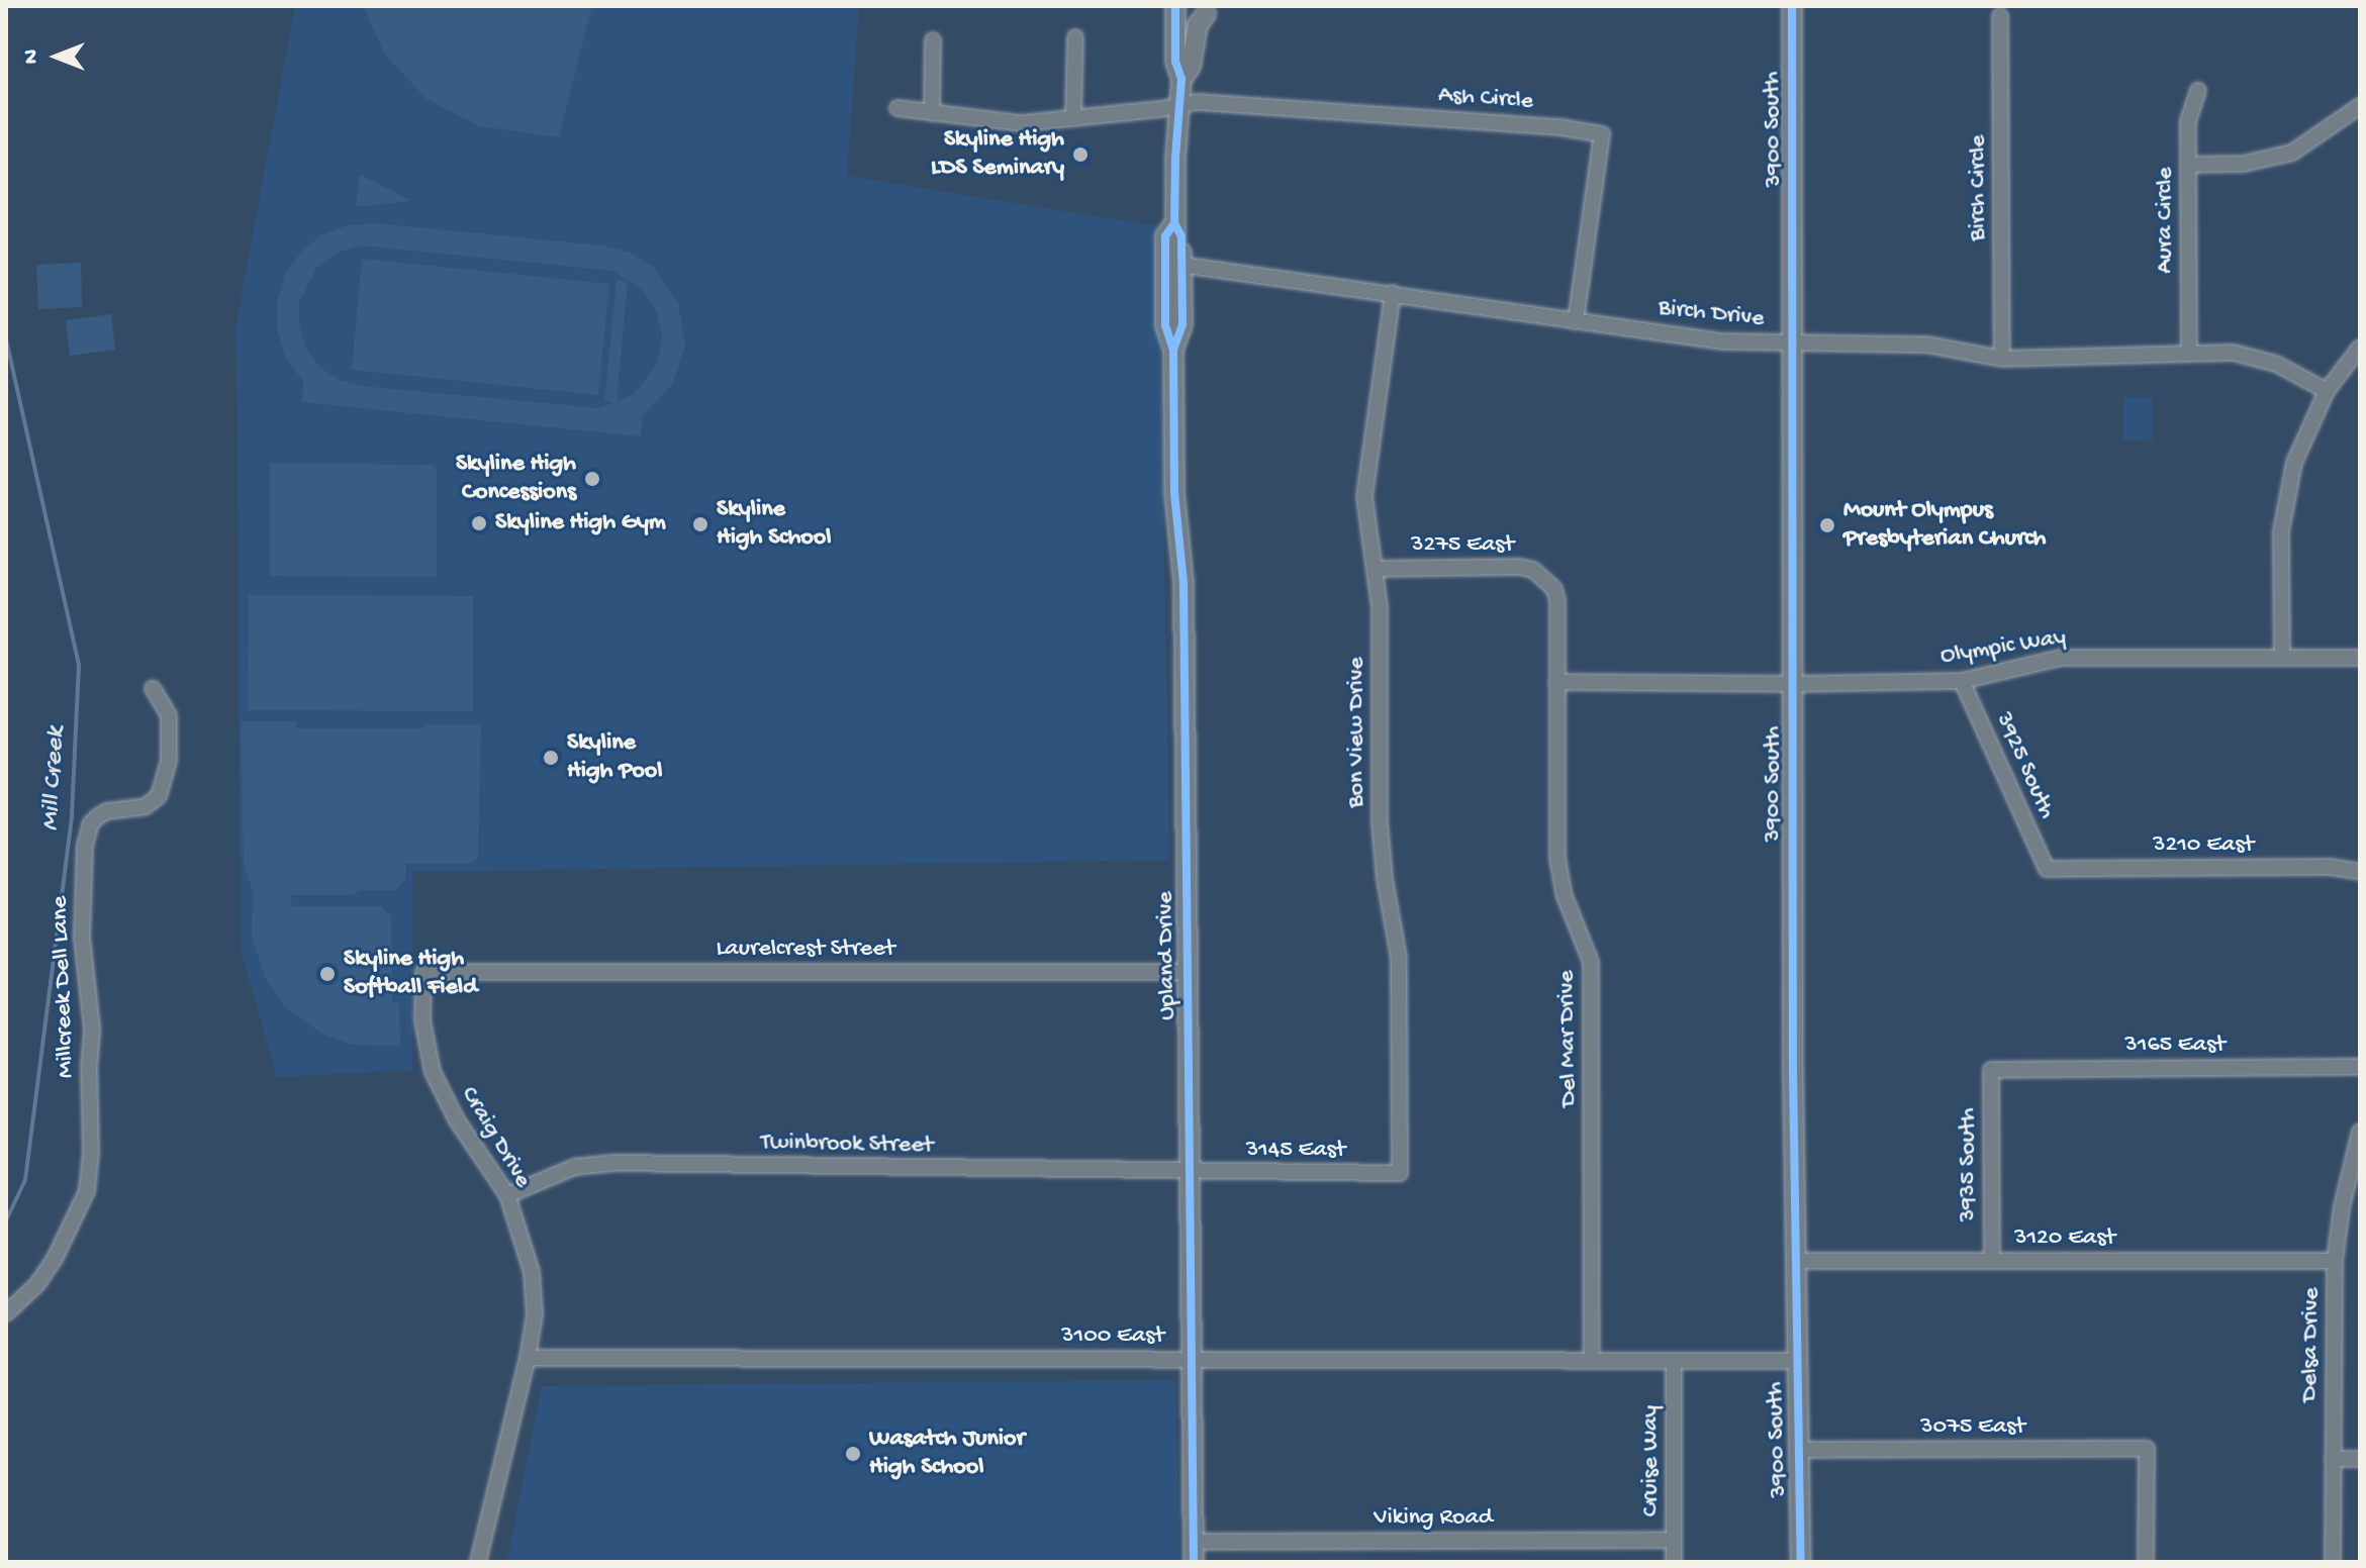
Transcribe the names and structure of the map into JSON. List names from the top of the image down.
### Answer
{
  "streets": {
    "street": [
      "Ash Circle",
      "3900 South",
      "Birch Circle",
      "Aura Circle",
      "Birch Drive",
      "3275 East",
      "Olympic Way",
      "Bon View Drive",
      "3925 South",
      "3210 East",
      "Laurelcrest Street",
      "Upland Drive",
      "Millcreek Dell Lane",
      "Del Mar Drive",
      "3165 East",
      "Craig Drive",
      "Twinbrook Street",
      "3145 East",
      "3935 South",
      "3120 East",
      "3100 East",
      "Delsa Drive",
      "3075 East",
      "Cruise Way",
      "Viking Road"
    ]
  },
  "crossings": [
    ["Ash Circle", "Birch Drive"],
    ["Ash Circle", "Upland Drive"],
    ["3900 South", "Birch Drive"],
    ["3900 South", "Olympic Way"],
    ["3900 South", "3120 East"],
    ["3900 South", "3100 East"],
    ["3900 South", "3075 East"],
    ["Birch Circle", "Birch Drive"],
    ["Aura Circle", "Birch Drive"],
    ["Birch Drive", "Bon View Drive"],
    ["Birch Drive", "Upland Drive"],
    ["3275 East", "Bon View Drive"],
    ["3275 East", "Del Mar Drive"],
    ["Olympic Way", "3925 South"],
    ["Olympic Way", "Del Mar Drive"],
    ["Bon View Drive", "3145 East"],
    ["3925 South", "3210 East"],
    ["Laurelcrest Street", "Upland Drive"],
    ["Laurelcrest Street", "Craig Drive"],
    ["Upland Drive", "Twinbrook Street"],
    ["Upland Drive", "3145 East"],
    ["Upland Drive", "3100 East"],
    ["Upland Drive", "Viking Road"],
    ["Del Mar Drive", "3100 East"],
    ["3165 East", "3935 South"],
    ["Craig Drive", "Twinbrook Street"],
    ["Craig Drive", "3100 East"],
    ["Twinbrook Street", "3145 East"],
    ["3935 South", "3120 East"],
    ["3120 East", "Delsa Drive"],
    ["3100 East", "Cruise Way"],
    ["Cruise Way", "Viking Road"]
  ],
  "water": ["Mill Creek"],
  "places": [
    "Skyline High LDS Seminary",
    "Skyline High Concessions",
    "Skyline High Gym",
    "Skyline High School",
    "Mount Olympus Presbyterian Church",
    "Skyline High Pool",
    "Skyline High Softball Field",
    "Wasatch Junior High School"
  ],
  "north": "left"
}
